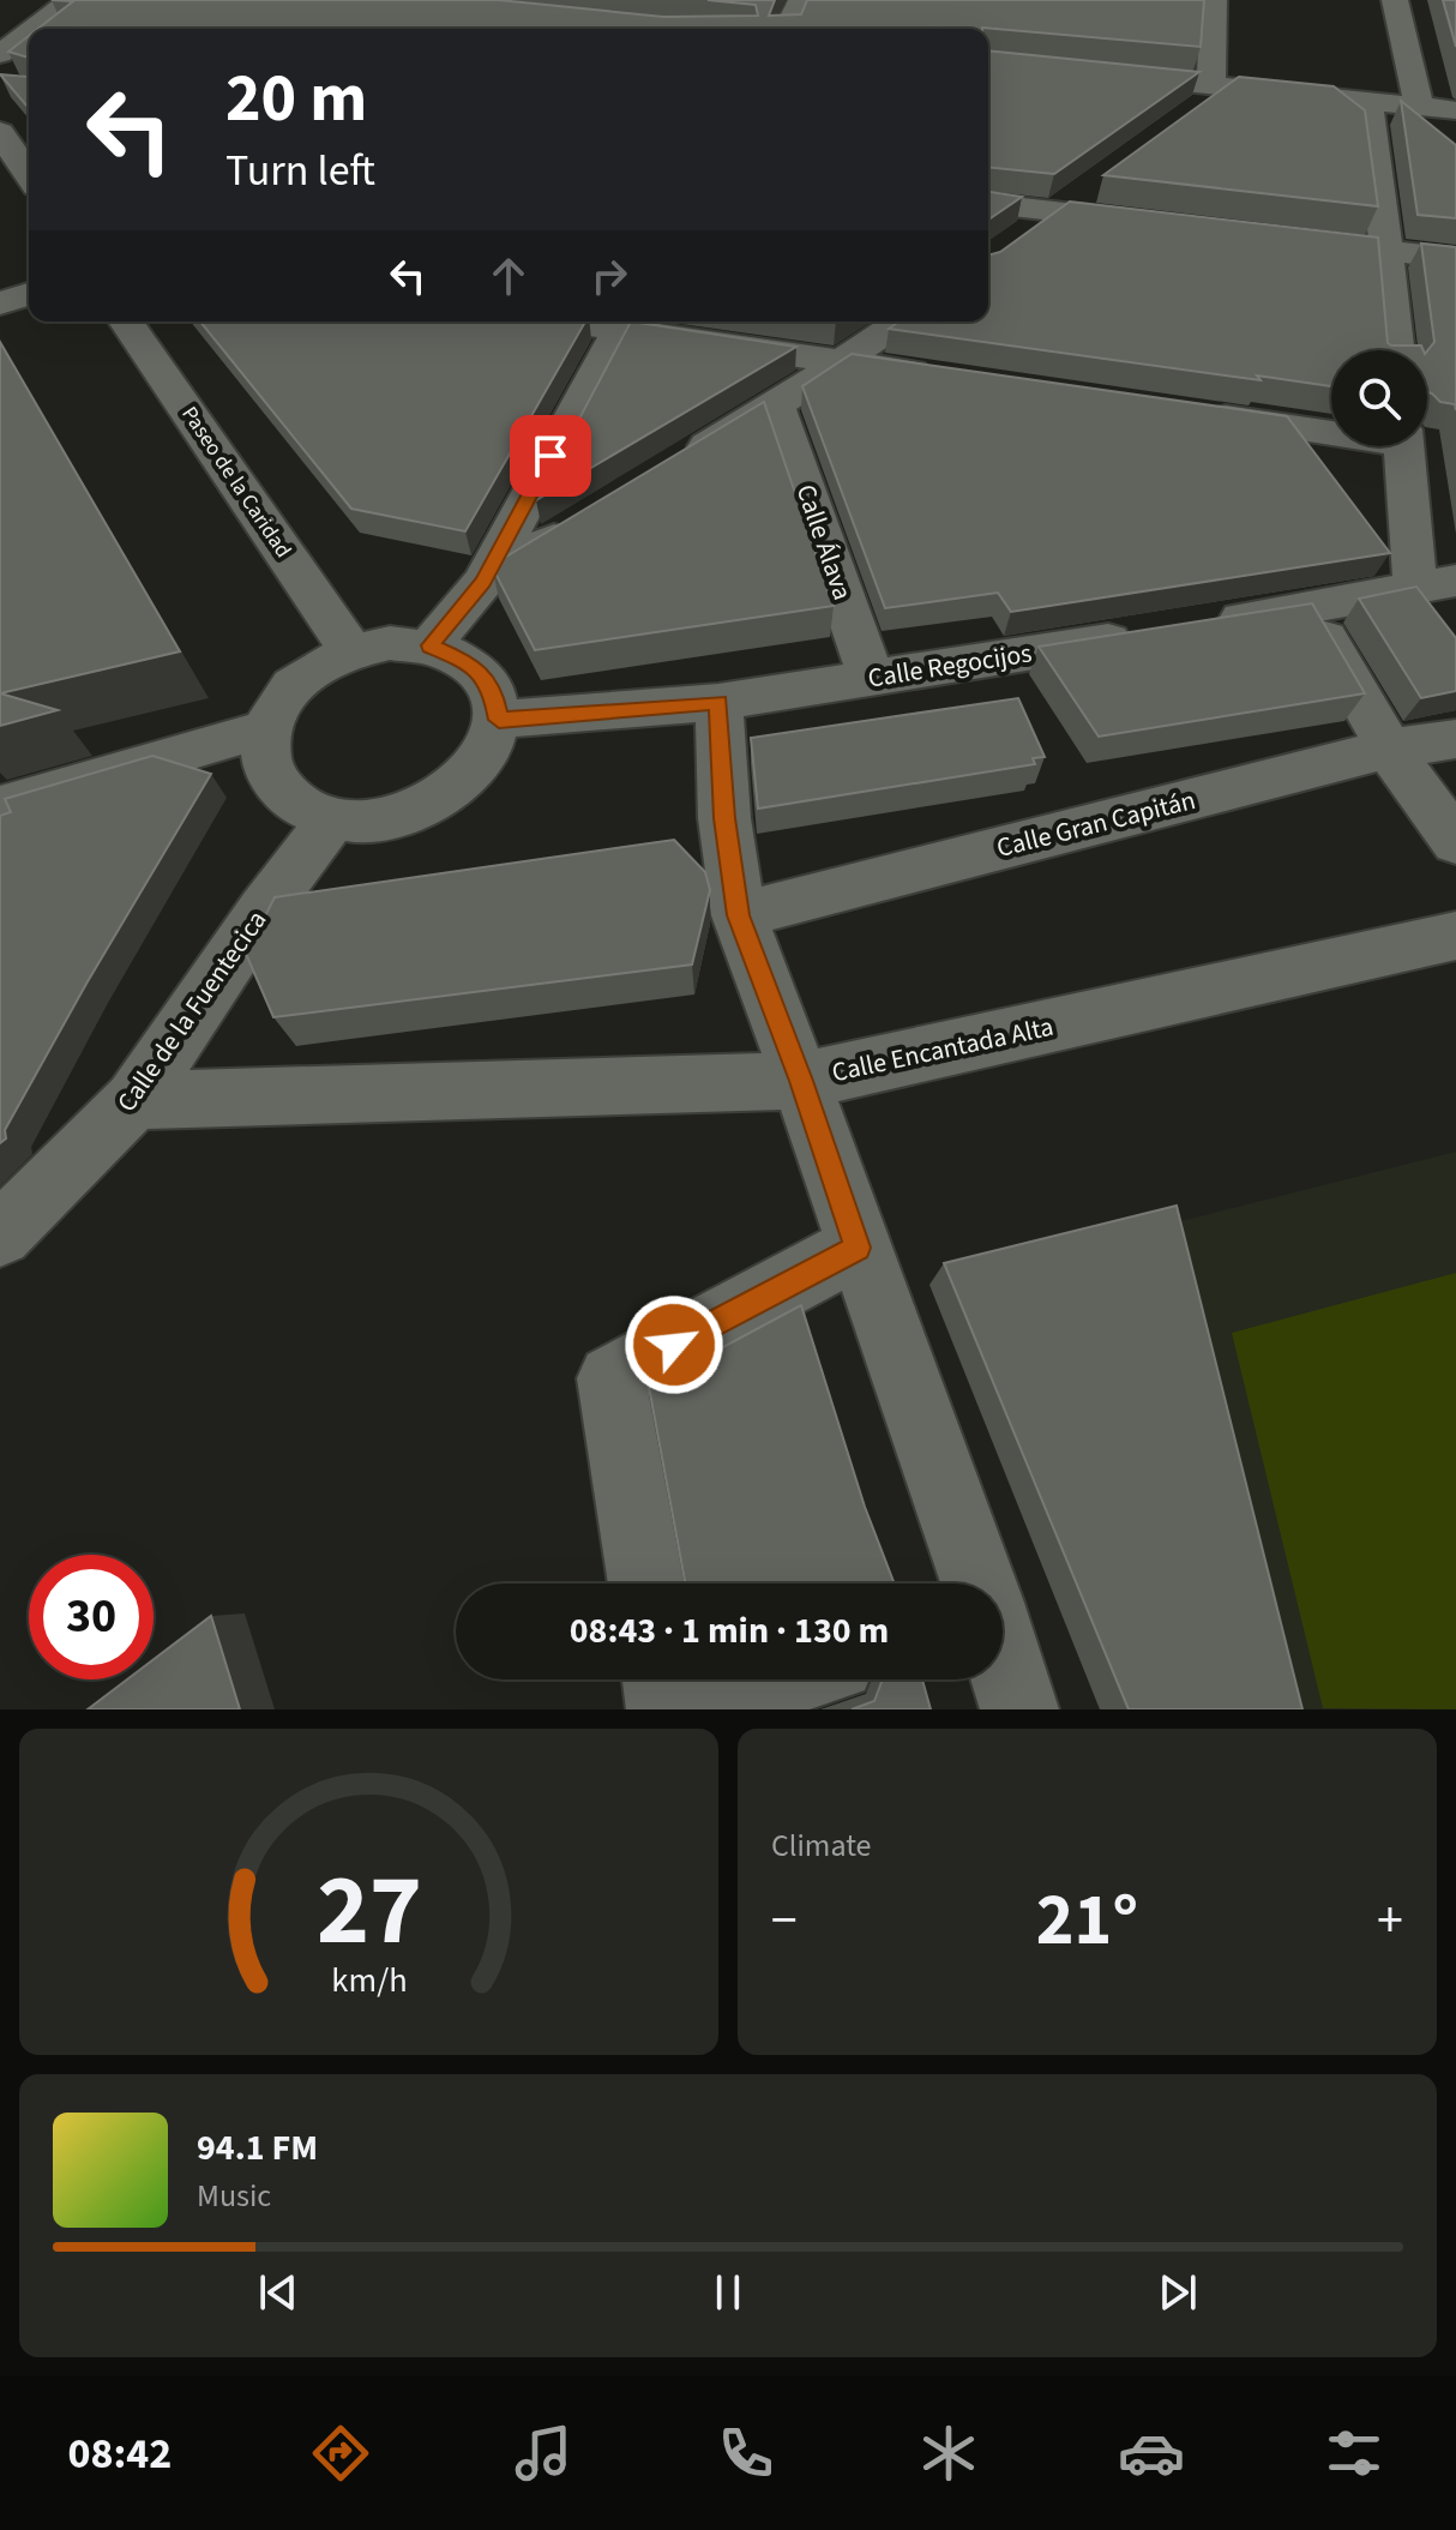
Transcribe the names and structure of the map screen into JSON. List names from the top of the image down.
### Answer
{
  "streets": {
    "street": [
      "Paseo de la Caridad",
      "Calle Álava",
      "Calle Regocijos",
      "Calle Gran Capitán",
      "Calle de la Fuentecica",
      "Calle Encantada Alta"
    ]
  },
  "crossings": [
    ["Paseo de la Caridad", "Calle Regocijos"],
    ["Paseo de la Caridad", "Calle de la Fuentecica"],
    ["Calle Álava", "Calle Regocijos"],
    ["Calle Regocijos", "Calle de la Fuentecica"],
    ["Calle de la Fuentecica", "Calle Encantada Alta"]
  ],
  "page": {
    "turn": ["20 m", "Turn left"],
    "limit": "30",
    "trip": "08:43 · 1 min · 130 m",
    "tile": "Climate",
    "heat": ["−", "21°", "+"],
    "song": ["94.1 FM", "Music"],
    "tabs": "08:42",
    "gauge": ["27", "km/h"]
  }
}
